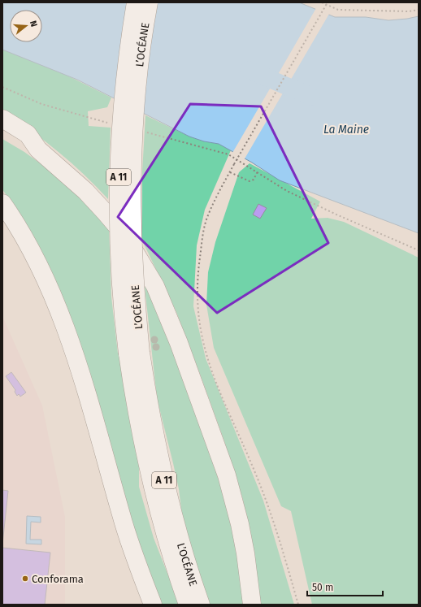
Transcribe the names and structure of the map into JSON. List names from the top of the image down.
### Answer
{
  "streets": {
    "highway": ["L’OCÉANE", "A 11"]
  },
  "water": ["La Maine"],
  "places": ["Conforama"],
  "scale_bar": "50 m",
  "north": "right"
}
